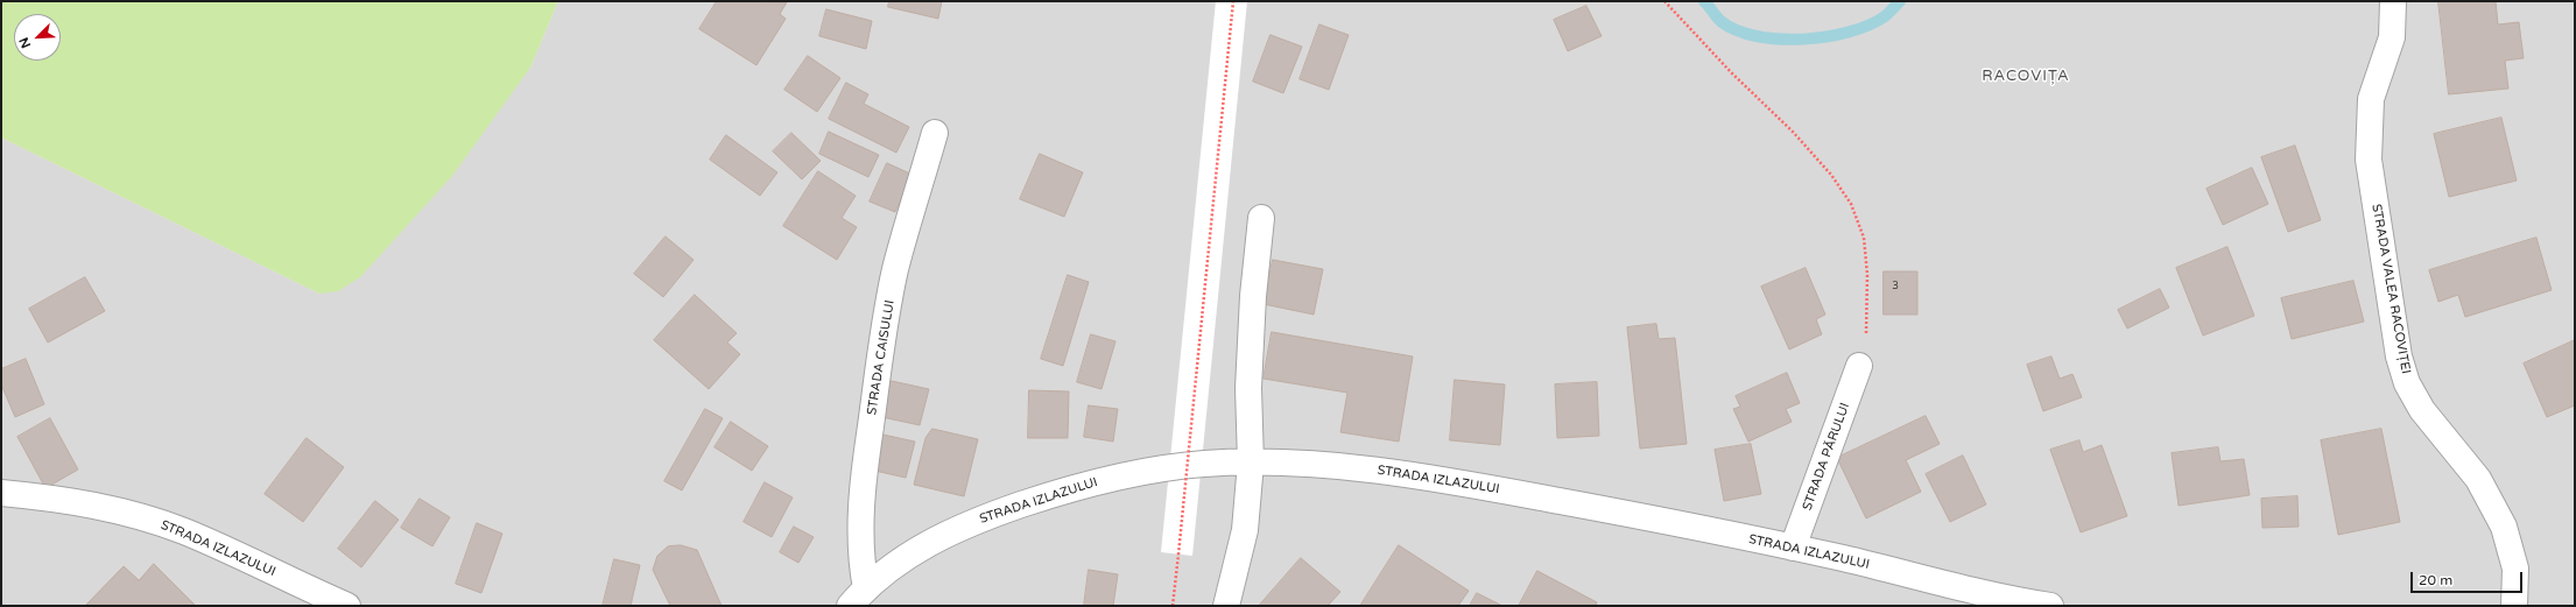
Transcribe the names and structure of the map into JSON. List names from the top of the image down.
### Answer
{
  "streets": {
    "street": [
      "STRADA VALEA RACOVIȚEI",
      "STRADA CAISULUI",
      "STRADA PĂRULUI",
      "STRADA IZLAZULUI"
    ]
  },
  "crossings": [
    ["STRADA CAISULUI", "STRADA IZLAZULUI"],
    ["STRADA PĂRULUI", "STRADA IZLAZULUI"]
  ],
  "districts": ["RACOVIȚA"],
  "house_numbers": ["3"],
  "scale_bar": "20 m",
  "north": "bottom left"
}
